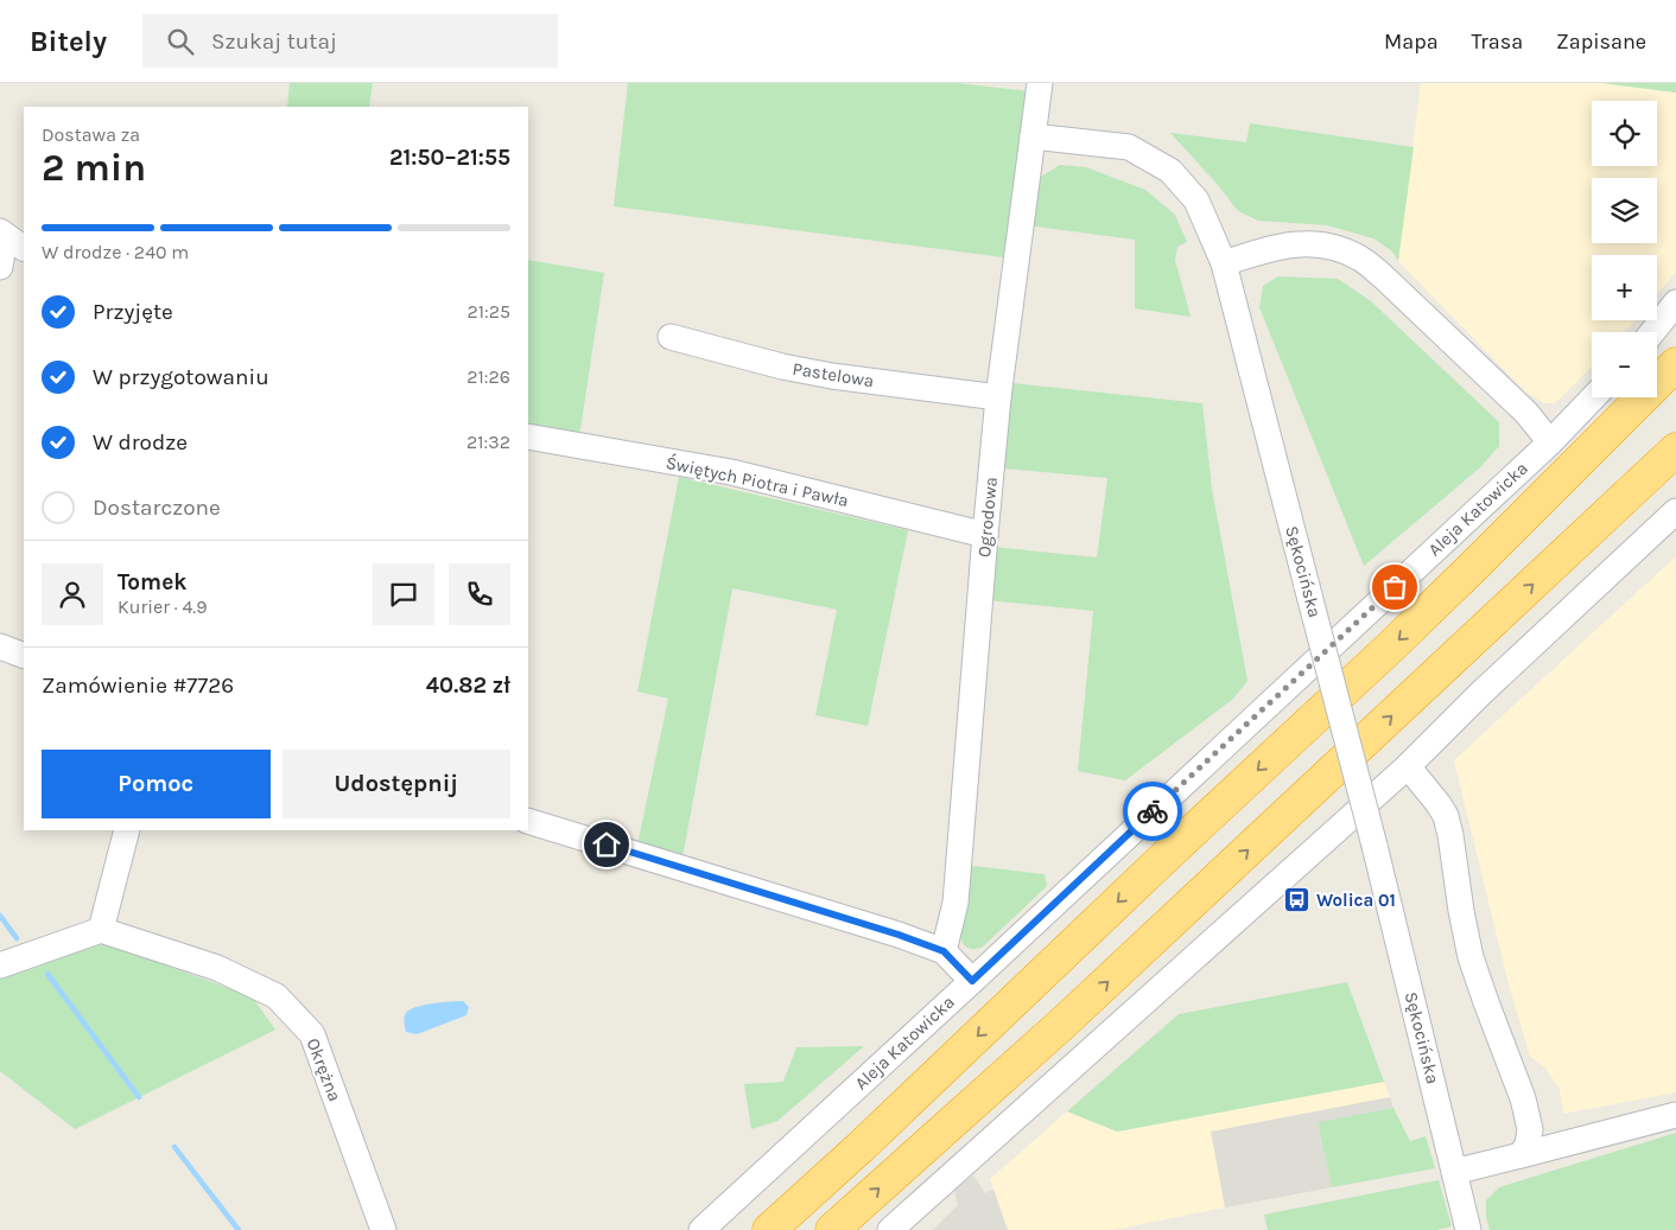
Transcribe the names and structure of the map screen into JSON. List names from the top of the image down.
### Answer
{
  "streets": {
    "street": [
      "Pastelowa",
      "Świętych Piotra i Pawła",
      "Aleja Katowicka",
      "Ogrodowa",
      "Sękocińska",
      "Okrężna"
    ]
  },
  "crossings": [
    ["Pastelowa", "Ogrodowa"],
    ["Świętych Piotra i Pawła", "Ogrodowa"],
    ["Ogrodowa", "Sękocińska"]
  ],
  "places": {
    "bus stop": ["Wolica 01"]
  },
  "page": {
    "header": "Bitely",
    "search": "Szukaj tutaj",
    "nav": ["Mapa", "Trasa", "Zapisane"],
    "map_buttons": ["+", "−"],
    "heading": ["2 min", "Dostawa za", "21:50–21:55"],
    "panel": [
      "Tomek",
      "Kurier · 4.9",
      "Zamówienie #7726",
      "40.82 zł"
    ],
    "bar": "W drodze · 240 m",
    "list": [
      ["Przyjęte", "21:25"],
      ["W przygotowaniu", "21:26"],
      ["W drodze", "21:32"],
      "Dostarczone"
    ],
    "buttons": ["Pomoc", "Udostępnij"]
  }
}
